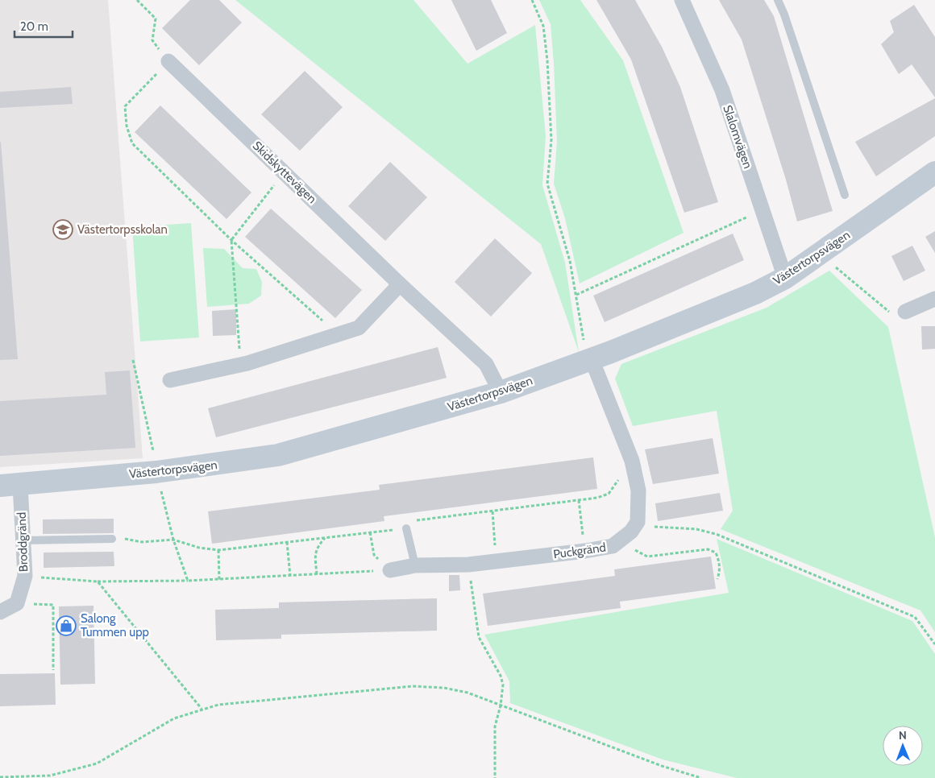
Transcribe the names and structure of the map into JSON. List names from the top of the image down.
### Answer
{
  "streets": {
    "street": [
      "Slalomvägen",
      "Skidskyttevägen",
      "Västertorpsvägen",
      "Broddgränd",
      "Puckgränd"
    ]
  },
  "crossings": [
    ["Slalomvägen", "Västertorpsvägen"],
    ["Skidskyttevägen", "Västertorpsvägen"],
    ["Västertorpsvägen", "Broddgränd"]
  ],
  "places": {
    "school or university": ["Västertorpsskolan"],
    "shop": ["Salong Tummen upp"]
  },
  "scale_bar": "20 m",
  "north": "top"
}
